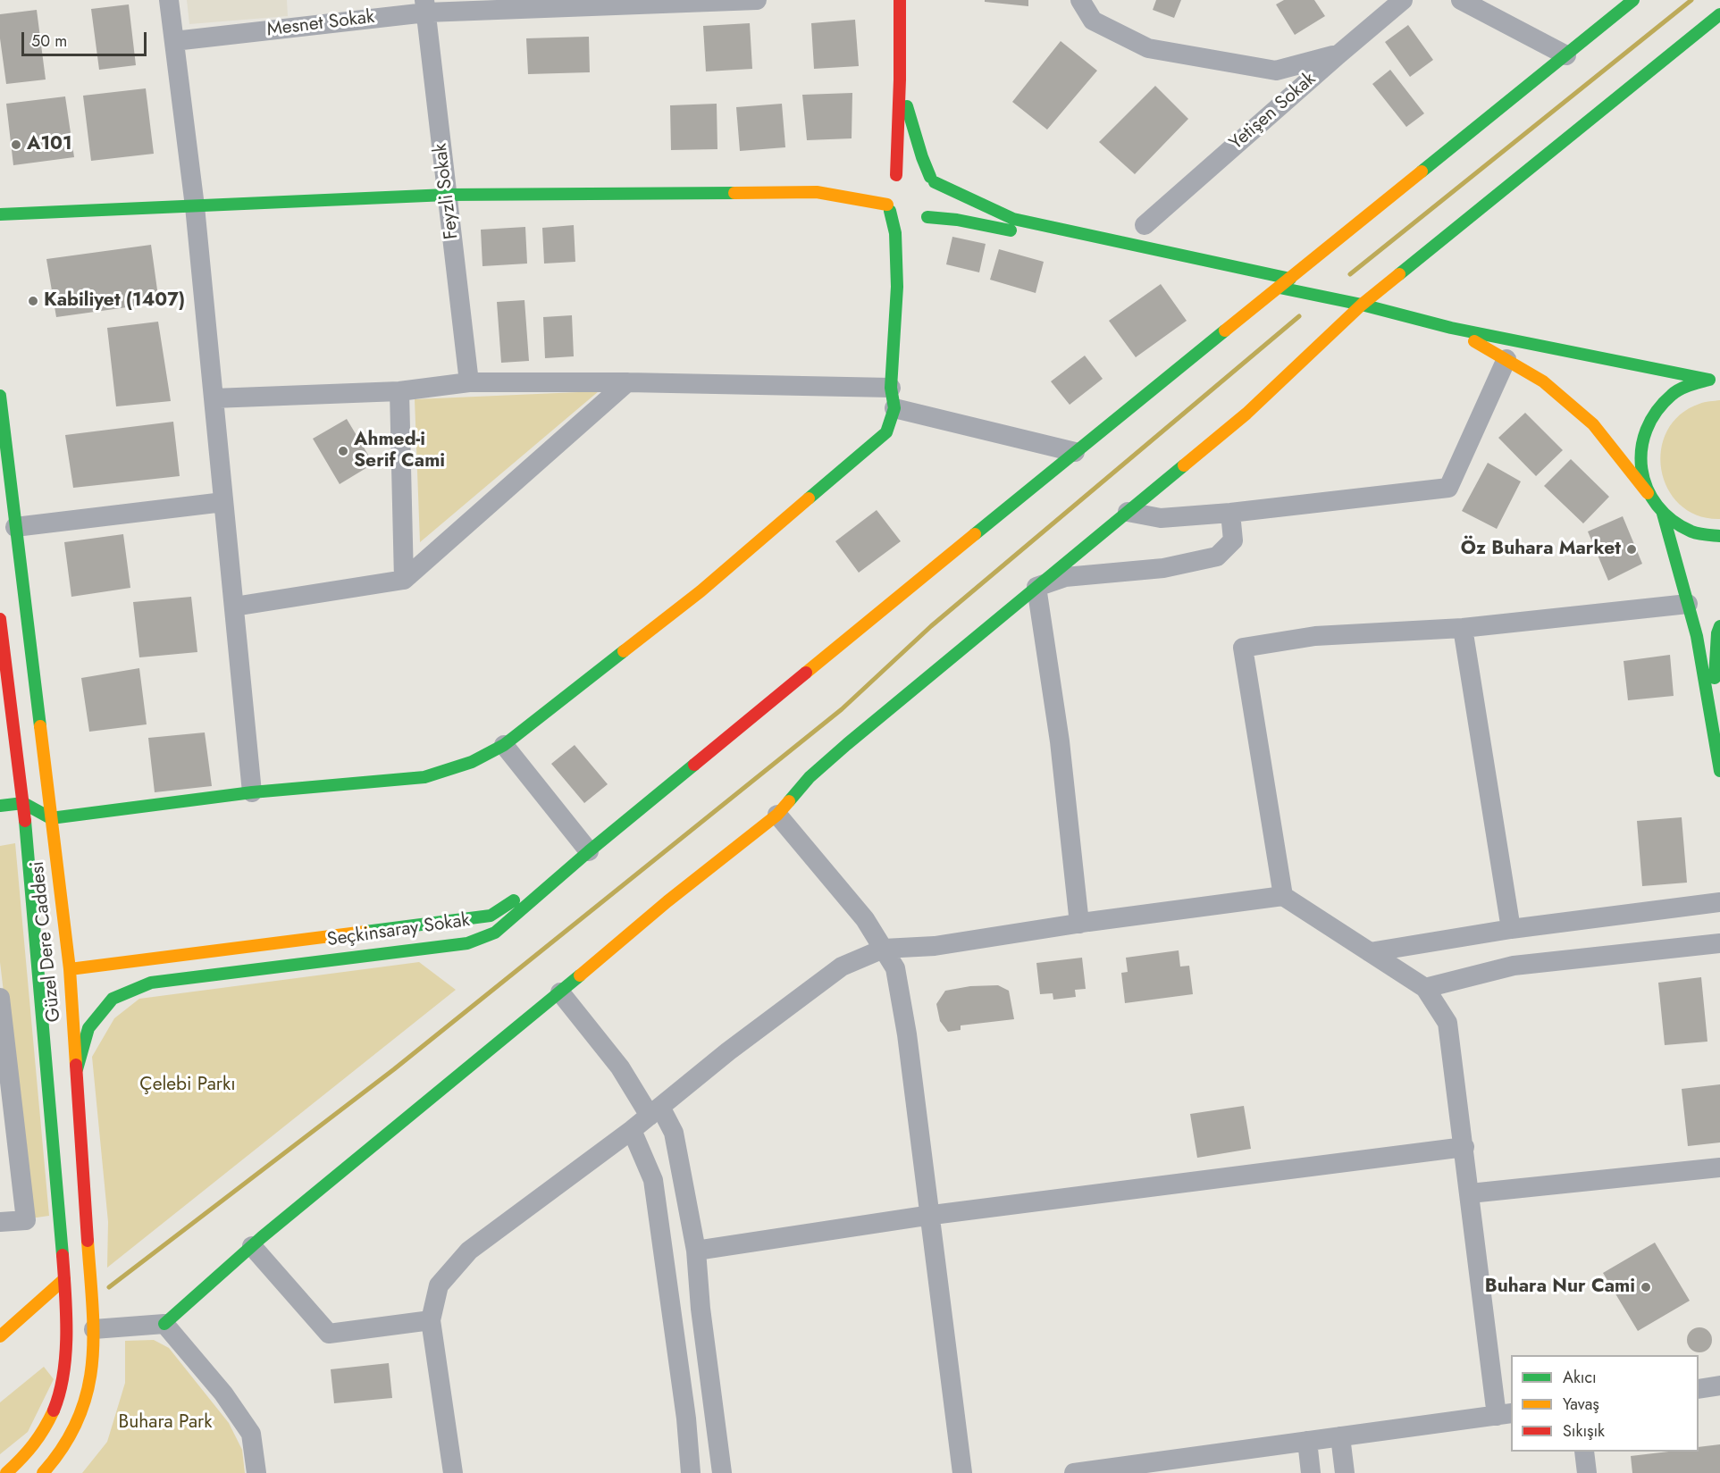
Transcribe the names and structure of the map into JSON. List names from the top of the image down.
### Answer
{
  "streets": {
    "street": [
      "Mesnet Sokak",
      "Yetişen Sokak",
      "Feyzli Sokak",
      "Seçkinsaray Sokak",
      "Güzel Dere Caddesi"
    ]
  },
  "crossings": [
    ["Mesnet Sokak", "Feyzli Sokak"],
    ["Seçkinsaray Sokak", "Güzel Dere Caddesi"]
  ],
  "parks": ["Çelebi Parkı", "Buhara Park"],
  "places": [
    "A101",
    "Kabiliyet (1407)",
    "Ahmed-i Serif Cami",
    "Öz Buhara Market",
    "Buhara Nur Cami"
  ],
  "legend": ["Akıcı", "Yavaş", "Sıkışık"],
  "scale_bar": "50 m"
}
